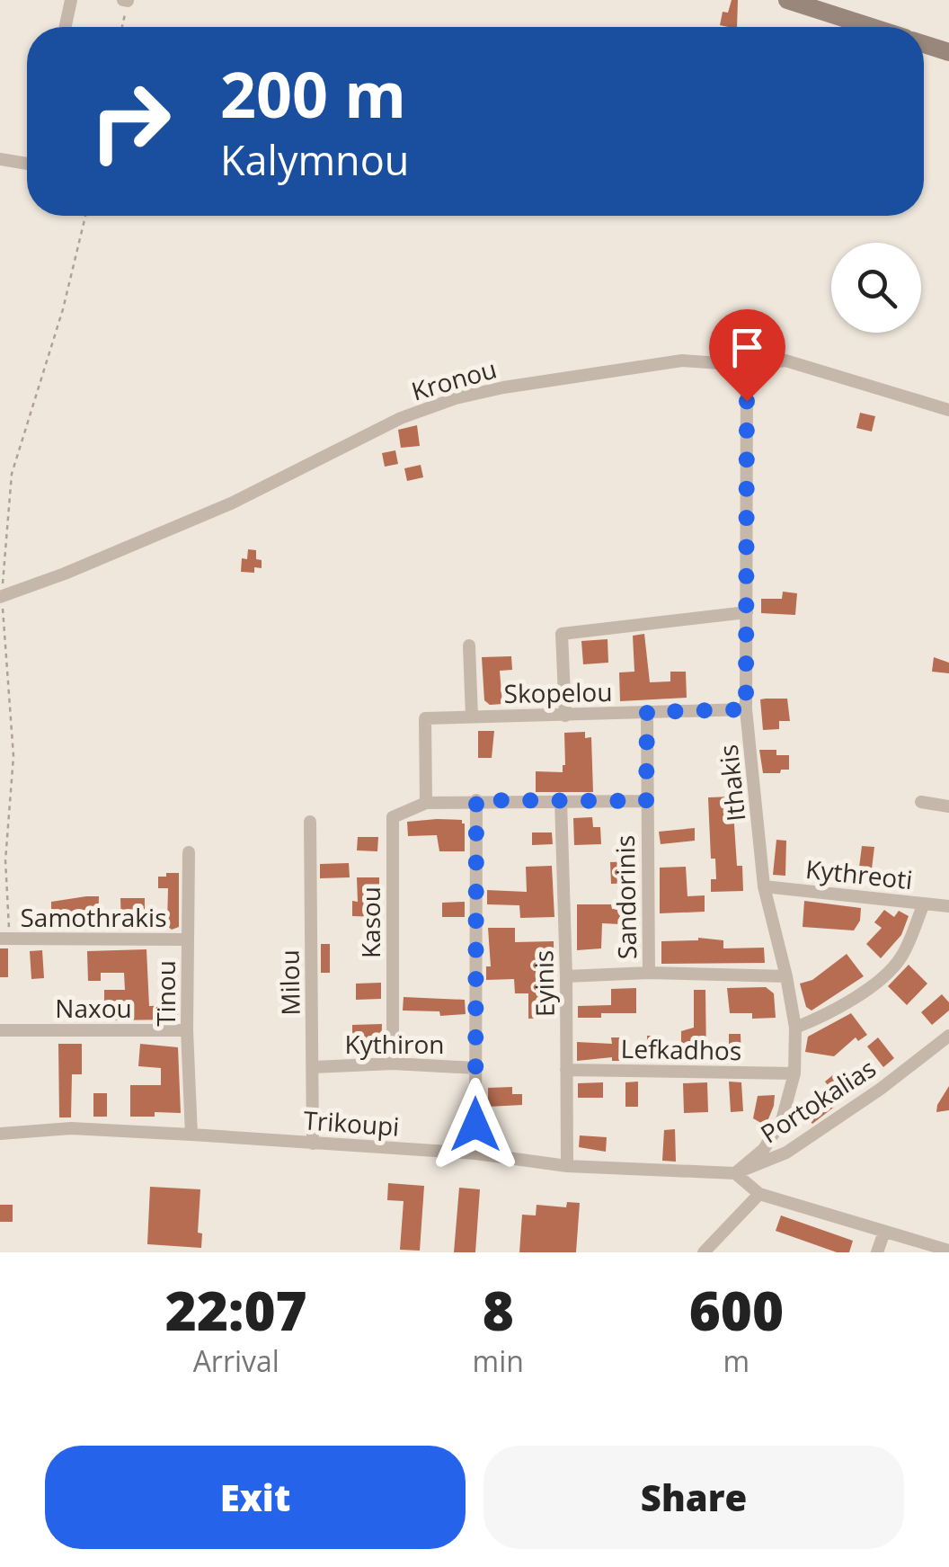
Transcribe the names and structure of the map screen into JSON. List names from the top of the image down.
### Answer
{
  "streets": {
    "street": [
      "Kronou",
      "Skopelou",
      "Ithakis",
      "Kythreoti",
      "Sandorinis",
      "Samothrakis",
      "Kasou",
      "Milou",
      "Eyinis",
      "Tinou",
      "Naxou",
      "Kythiron",
      "Lefkadhos",
      "Portokalias",
      "Trikoupi"
    ]
  },
  "crossings": [
    ["Kronou", "Ithakis"],
    ["Skopelou", "Ithakis"],
    ["Skopelou", "Sandorinis"],
    ["Skopelou", "Kasou"],
    ["Ithakis", "Kythreoti"],
    ["Ithakis", "Lefkadhos"],
    ["Ithakis", "Portokalias"],
    ["Samothrakis", "Tinou"],
    ["Kasou", "Kythiron"],
    ["Milou", "Kythiron"],
    ["Milou", "Trikoupi"],
    ["Eyinis", "Lefkadhos"],
    ["Eyinis", "Trikoupi"],
    ["Tinou", "Naxou"],
    ["Tinou", "Trikoupi"],
    ["Portokalias", "Trikoupi"]
  ],
  "page": {
    "turn": ["200 m", "Kalymnou"],
    "eta": [
      "22:07",
      "Arrival",
      "8",
      "min",
      "600",
      "m"
    ],
    "buttons": ["Exit", "Share"]
  }
}
